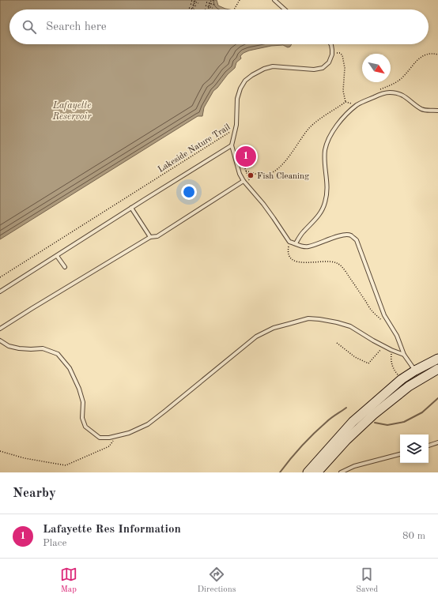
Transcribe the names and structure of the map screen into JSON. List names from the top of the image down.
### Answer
{
  "streets": {
    "path": ["Lakeside Nature Trail"]
  },
  "water": ["Lafayette Reservoir"],
  "places": ["Fish Cleaning"],
  "north": "bottom right",
  "page": {
    "search": "Search here",
    "pins": "1",
    "heading": "Nearby",
    "list": [
      {
        "mark": "1",
        "name": "Lafayette Res Information",
        "note": "Place",
        "value": "80 m"
      }
    ],
    "nav": ["Map", "Directions", "Saved"]
  }
}
